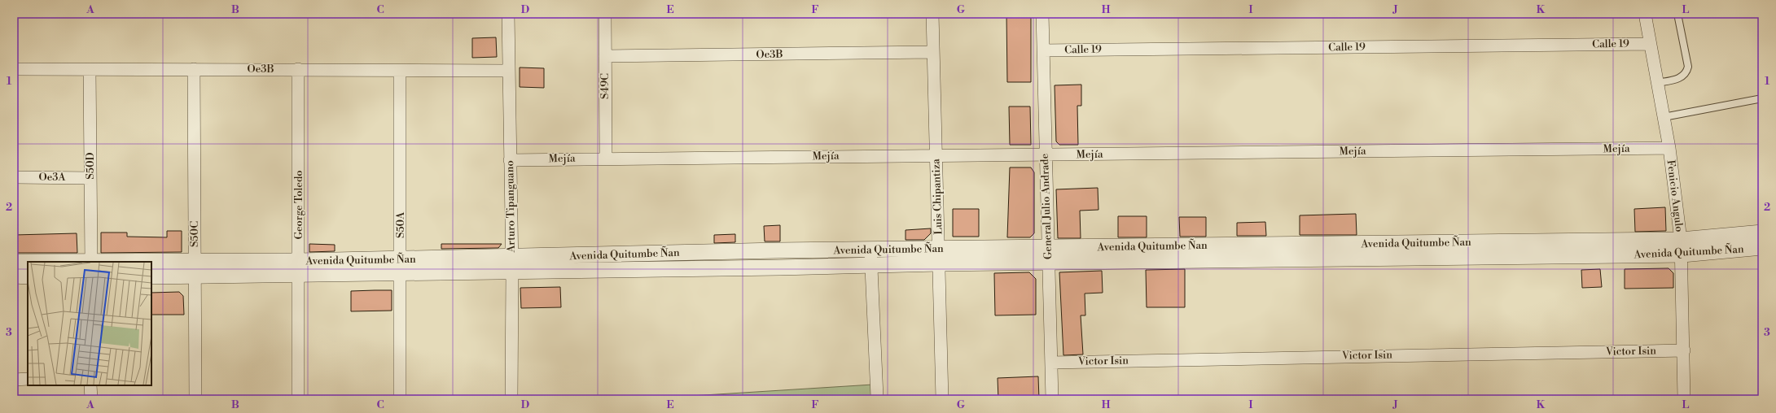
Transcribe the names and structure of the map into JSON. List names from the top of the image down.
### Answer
{
  "streets": {
    "street": [
      "Calle 19",
      "Oe3B",
      "S49C",
      "Mejía",
      "S50D",
      "Oe3A",
      "Fenicio Angulo",
      "Luis Chipantiza",
      "George Toledo",
      "Arturo Tipanguano",
      "General Julio Andrade",
      "S50A",
      "S50C",
      "Avenida Quitumbe Ñan",
      "Victor Isin"
    ]
  },
  "crossings": [
    ["Calle 19", "Fenicio Angulo"],
    ["Calle 19", "General Julio Andrade"],
    ["Oe3B", "S49C"],
    ["Oe3B", "S50D"],
    ["Oe3B", "Luis Chipantiza"],
    ["Oe3B", "George Toledo"],
    ["Oe3B", "Arturo Tipanguano"],
    ["Oe3B", "S50A"],
    ["Oe3B", "S50C"],
    ["S49C", "Mejía"],
    ["Mejía", "Fenicio Angulo"],
    ["Mejía", "Luis Chipantiza"],
    ["Mejía", "Arturo Tipanguano"],
    ["Mejía", "General Julio Andrade"],
    ["S50D", "Oe3A"],
    ["S50D", "Avenida Quitumbe Ñan"],
    ["Fenicio Angulo", "Avenida Quitumbe Ñan"],
    ["Fenicio Angulo", "Victor Isin"],
    ["Luis Chipantiza", "Avenida Quitumbe Ñan"],
    ["George Toledo", "Avenida Quitumbe Ñan"],
    ["Arturo Tipanguano", "Avenida Quitumbe Ñan"],
    ["General Julio Andrade", "Avenida Quitumbe Ñan"],
    ["General Julio Andrade", "Victor Isin"],
    ["S50A", "Avenida Quitumbe Ñan"],
    ["S50C", "Avenida Quitumbe Ñan"]
  ],
  "grid": {
    "columns": [
      "A",
      "B",
      "C",
      "D",
      "E",
      "F",
      "G",
      "H",
      "I",
      "J",
      "K",
      "L"
    ],
    "rows": ["1", "2", "3"]
  }
}
